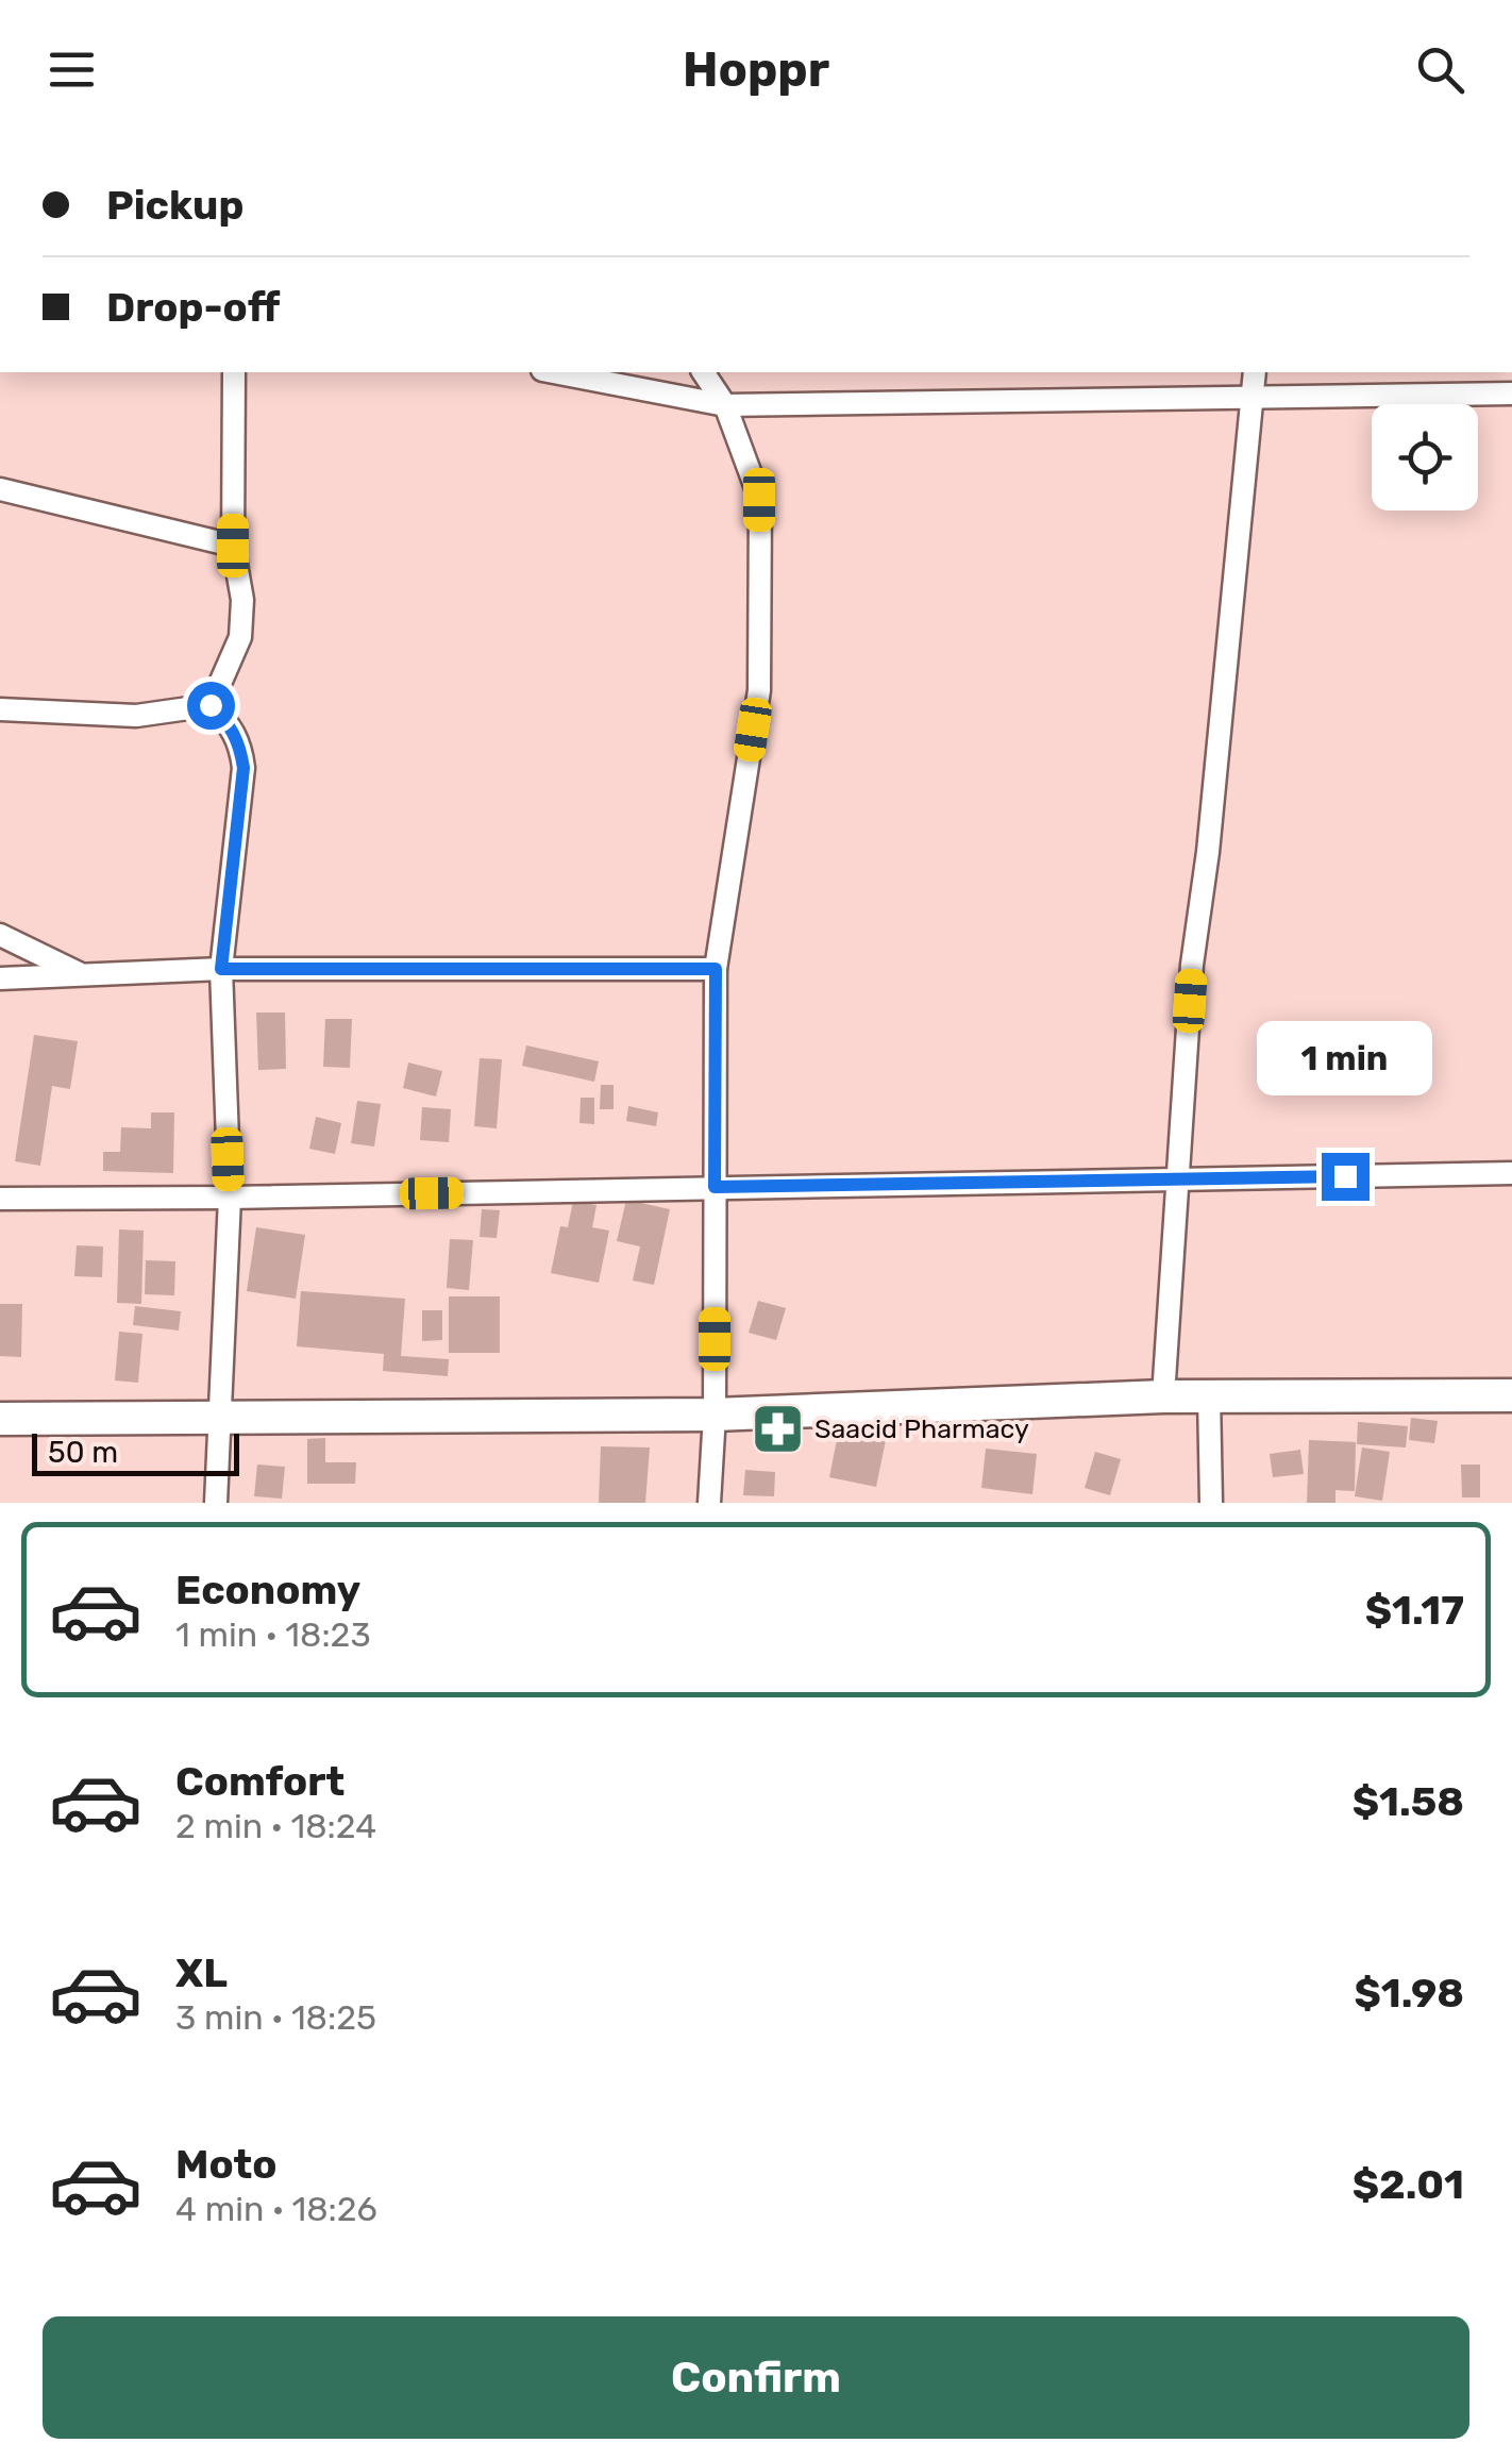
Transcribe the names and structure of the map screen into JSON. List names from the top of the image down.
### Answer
{
  "places": {
    "pharmacy": ["Saacid Pharmacy"]
  },
  "scale_bar": "50 m",
  "page": {
    "header": "Hoppr",
    "banner": ["Pickup", "Drop-off"],
    "bubble": "1 min",
    "scale": "50 m",
    "list": [
      {
        "name": "Economy",
        "note": "1 min · 18:23",
        "value": "$1.17"
      },
      {
        "name": "Comfort",
        "note": "2 min · 18:24",
        "value": "$1.58"
      },
      {
        "name": "XL",
        "note": "3 min · 18:25",
        "value": "$1.98"
      },
      {
        "name": "Moto",
        "note": "4 min · 18:26",
        "value": "$2.01"
      }
    ],
    "buttons": "Confirm"
  }
}
